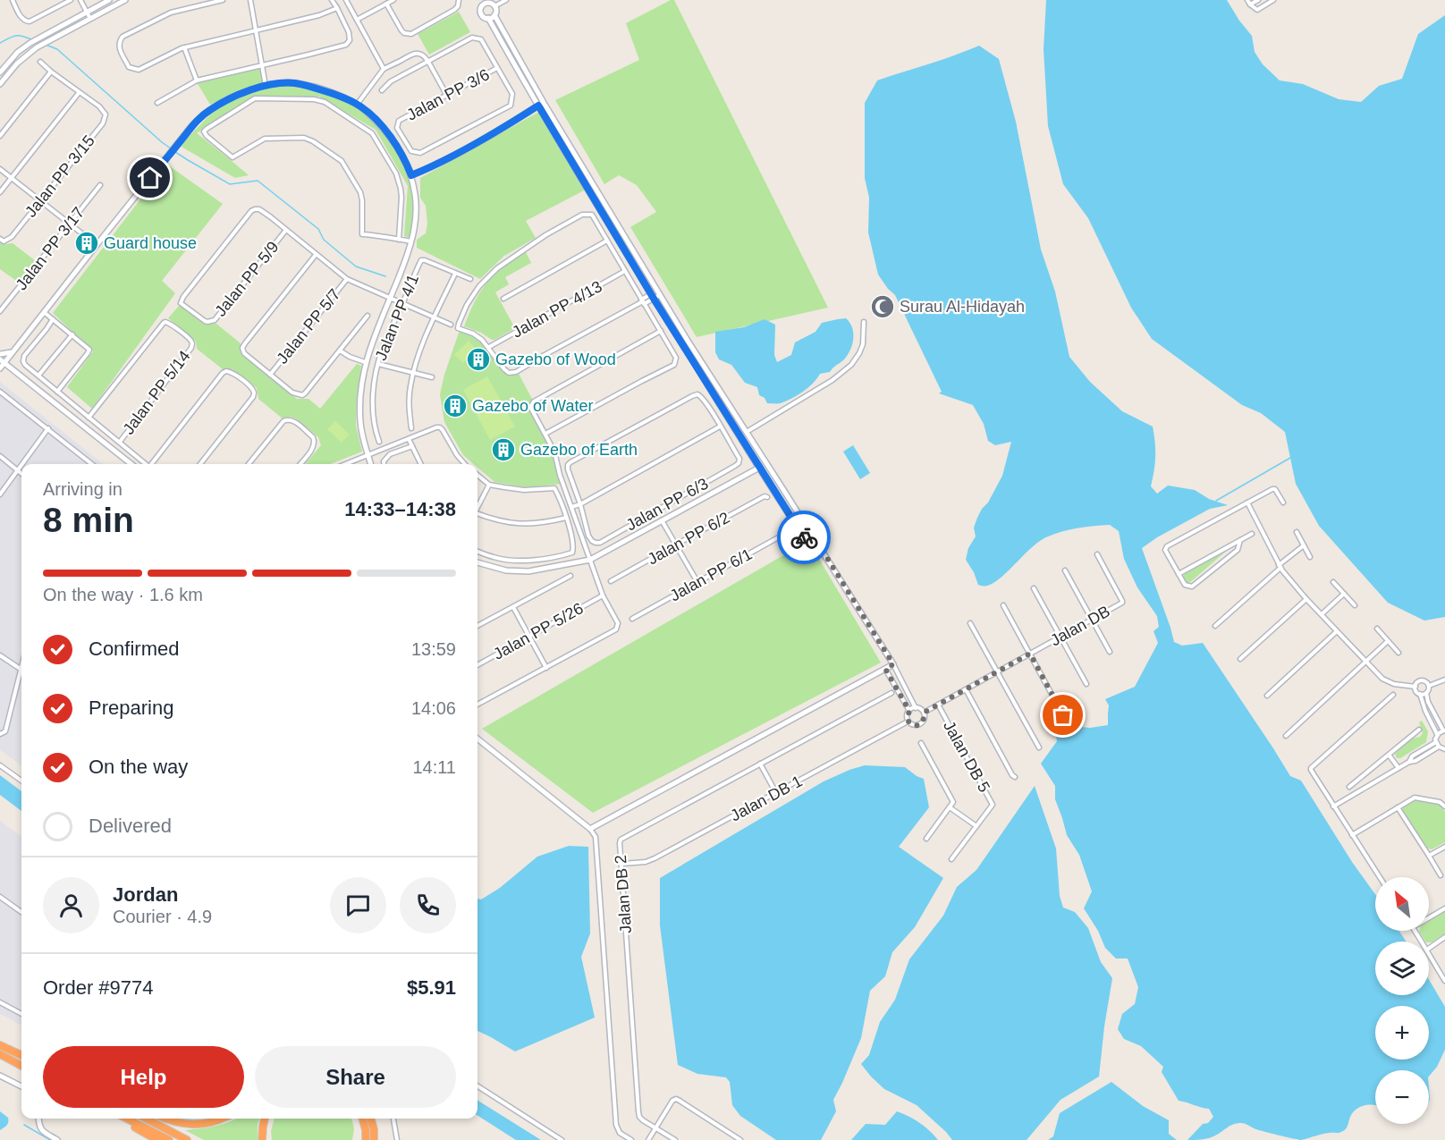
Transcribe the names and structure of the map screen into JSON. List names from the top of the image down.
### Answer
{
  "streets": {
    "street": [
      "Jalan PP 3/6",
      "Jalan PP 3/15",
      "Jalan PP 3/17",
      "Jalan PP 5/9",
      "Jalan PP 4/13",
      "Jalan PP 4/1",
      "Jalan PP 5/7",
      "Jalan PP 5/14",
      "Jalan PP 6/3",
      "Jalan PP 6/2",
      "Jalan PP 6/1",
      "Jalan DB",
      "Jalan PP 5/26",
      "Jalan DB 5",
      "Jalan DB 1",
      "Jalan DB 2"
    ]
  },
  "crossings": [
    ["Jalan DB", "Jalan DB 5"],
    ["Jalan DB", "Jalan DB 1"],
    ["Jalan DB 1", "Jalan DB 2"]
  ],
  "places": {
    "building": [
      "Guard house",
      "Gazebo of Wood",
      "Gazebo of Water",
      "Gazebo of Earth"
    ],
    "mosque": ["Surau Al-Hidayah"]
  },
  "north": "top left",
  "page": {
    "heading": ["8 min", "Arriving in", "14:33–14:38"],
    "panel": [
      "Jordan",
      "Courier · 4.9",
      "Order #9774",
      "$5.91"
    ],
    "bar": "On the way · 1.6 km",
    "list": [
      ["Confirmed", "13:59"],
      ["Preparing", "14:06"],
      ["On the way", "14:11"],
      "Delivered"
    ],
    "map_buttons": ["+", "−"],
    "buttons": ["Help", "Share"]
  }
}
